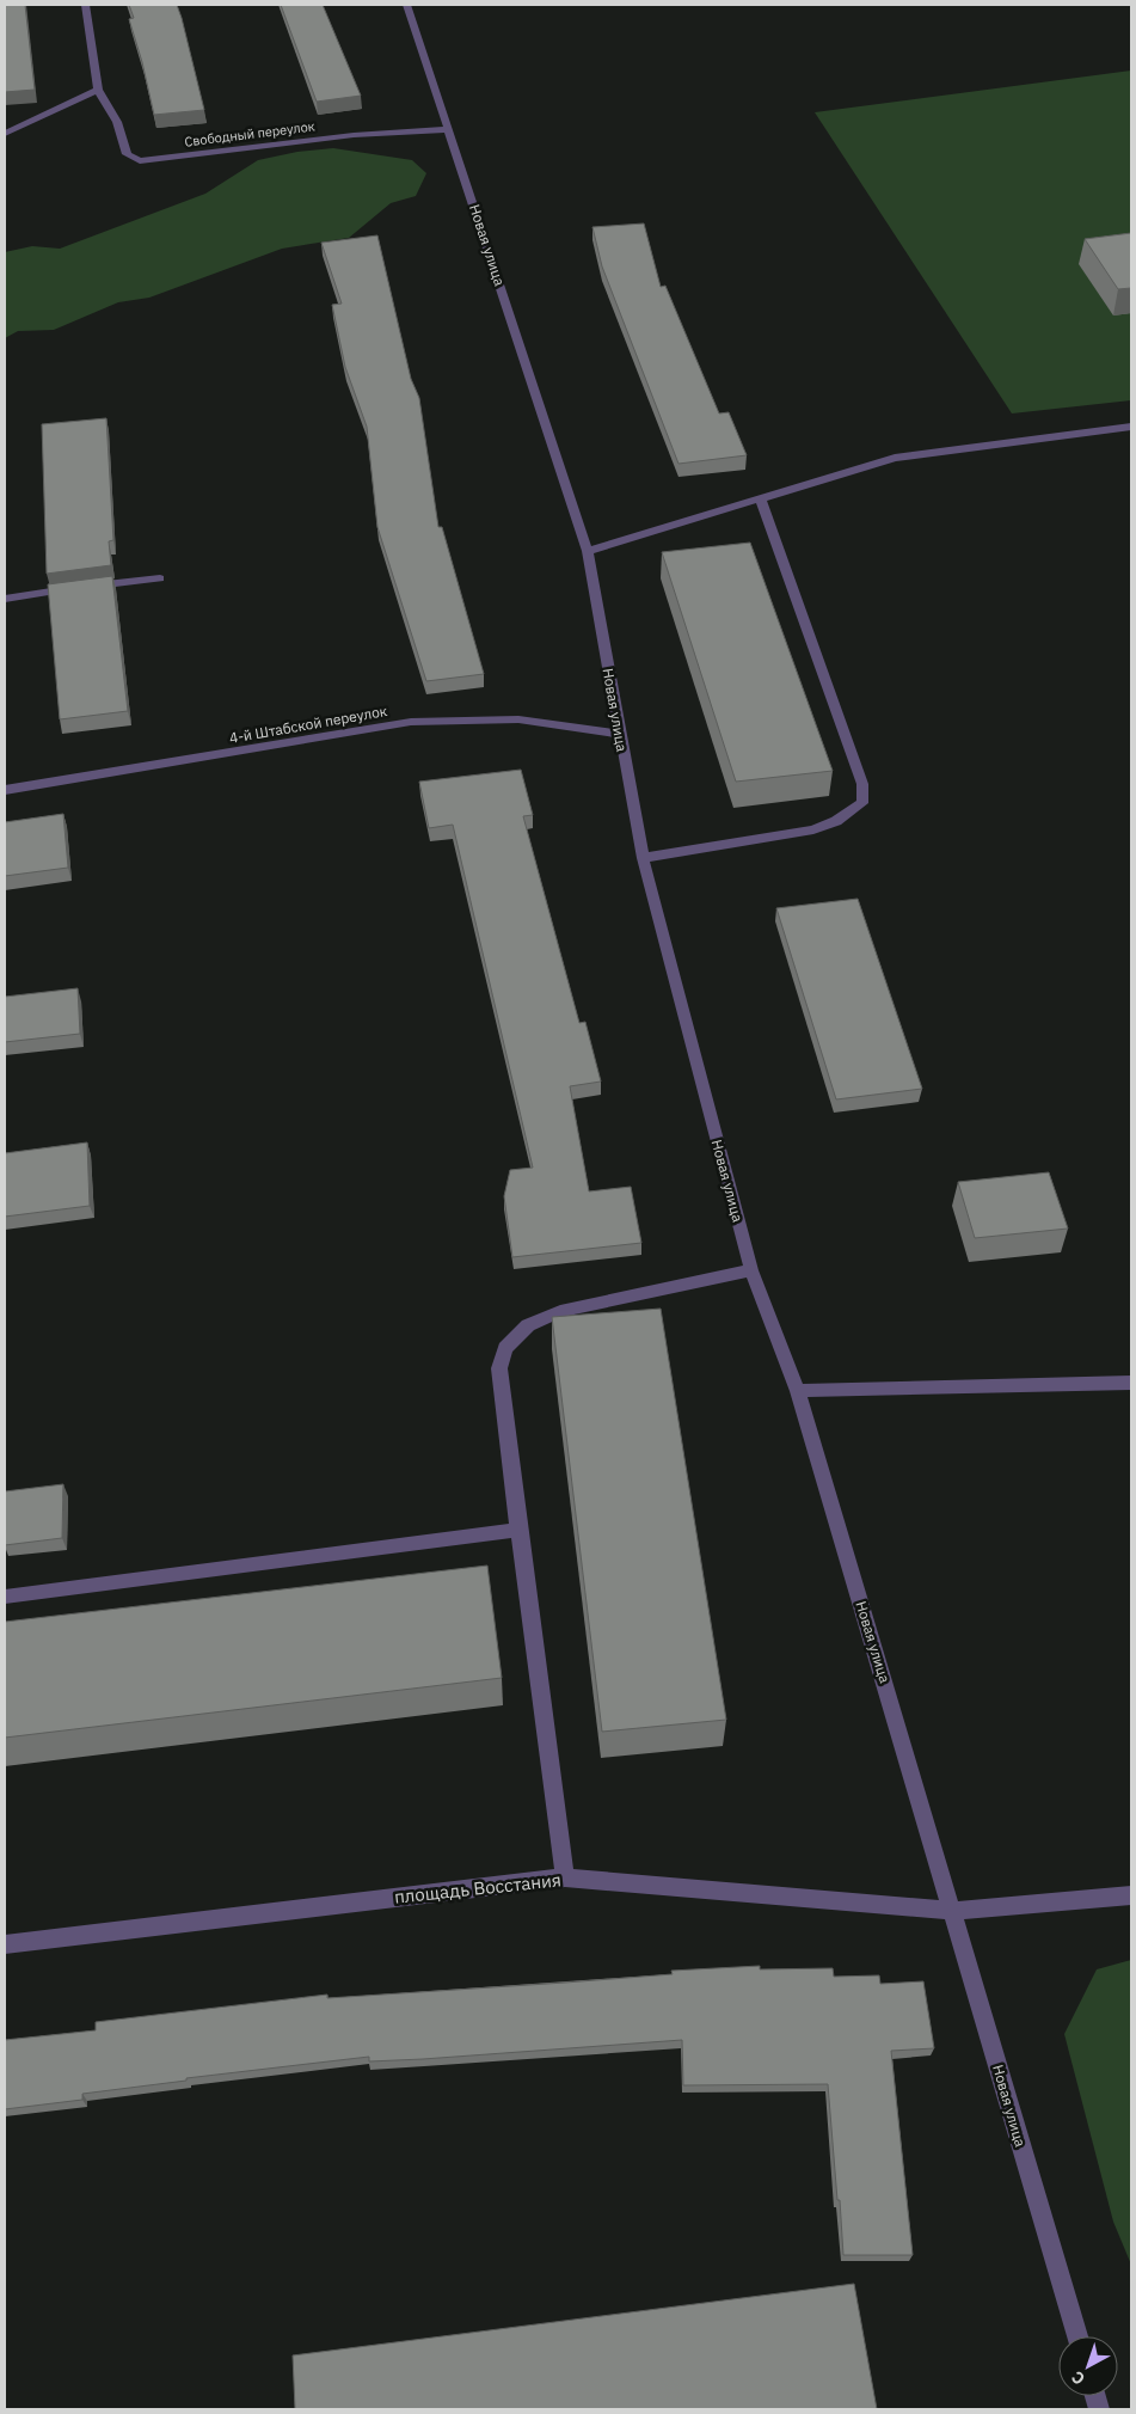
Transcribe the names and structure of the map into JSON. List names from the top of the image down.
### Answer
{
  "streets": {
    "street": [
      "Свободный переулок",
      "Новая улица",
      "4-й Штабской переулок",
      "площадь Восстания"
    ]
  },
  "crossings": [
    ["Свободный переулок", "Новая улица"],
    ["Новая улица", "4-й Штабской переулок"],
    ["Новая улица", "площадь Восстания"]
  ],
  "north": "bottom left"
}
